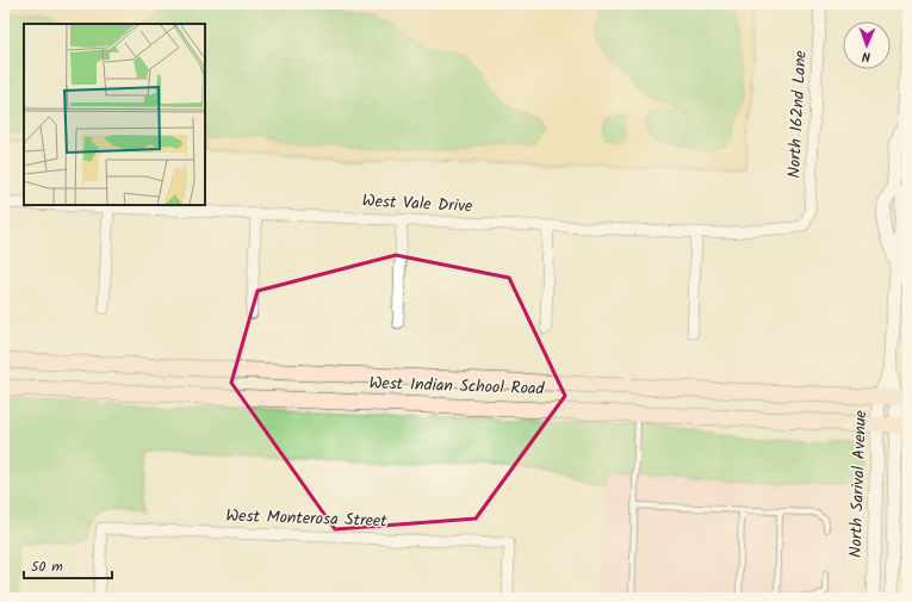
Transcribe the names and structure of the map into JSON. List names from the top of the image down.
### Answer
{
  "streets": {
    "main road": ["West Indian School Road"],
    "street": [
      "North 162nd Lane",
      "West Vale Drive",
      "North Sarival Avenue",
      "West Monterosa Street"
    ]
  },
  "crossings": [
    ["North 162nd Lane", "West Vale Drive"],
    ["West Indian School Road", "North Sarival Avenue"]
  ],
  "scale_bar": "50 m",
  "north": "bottom"
}
